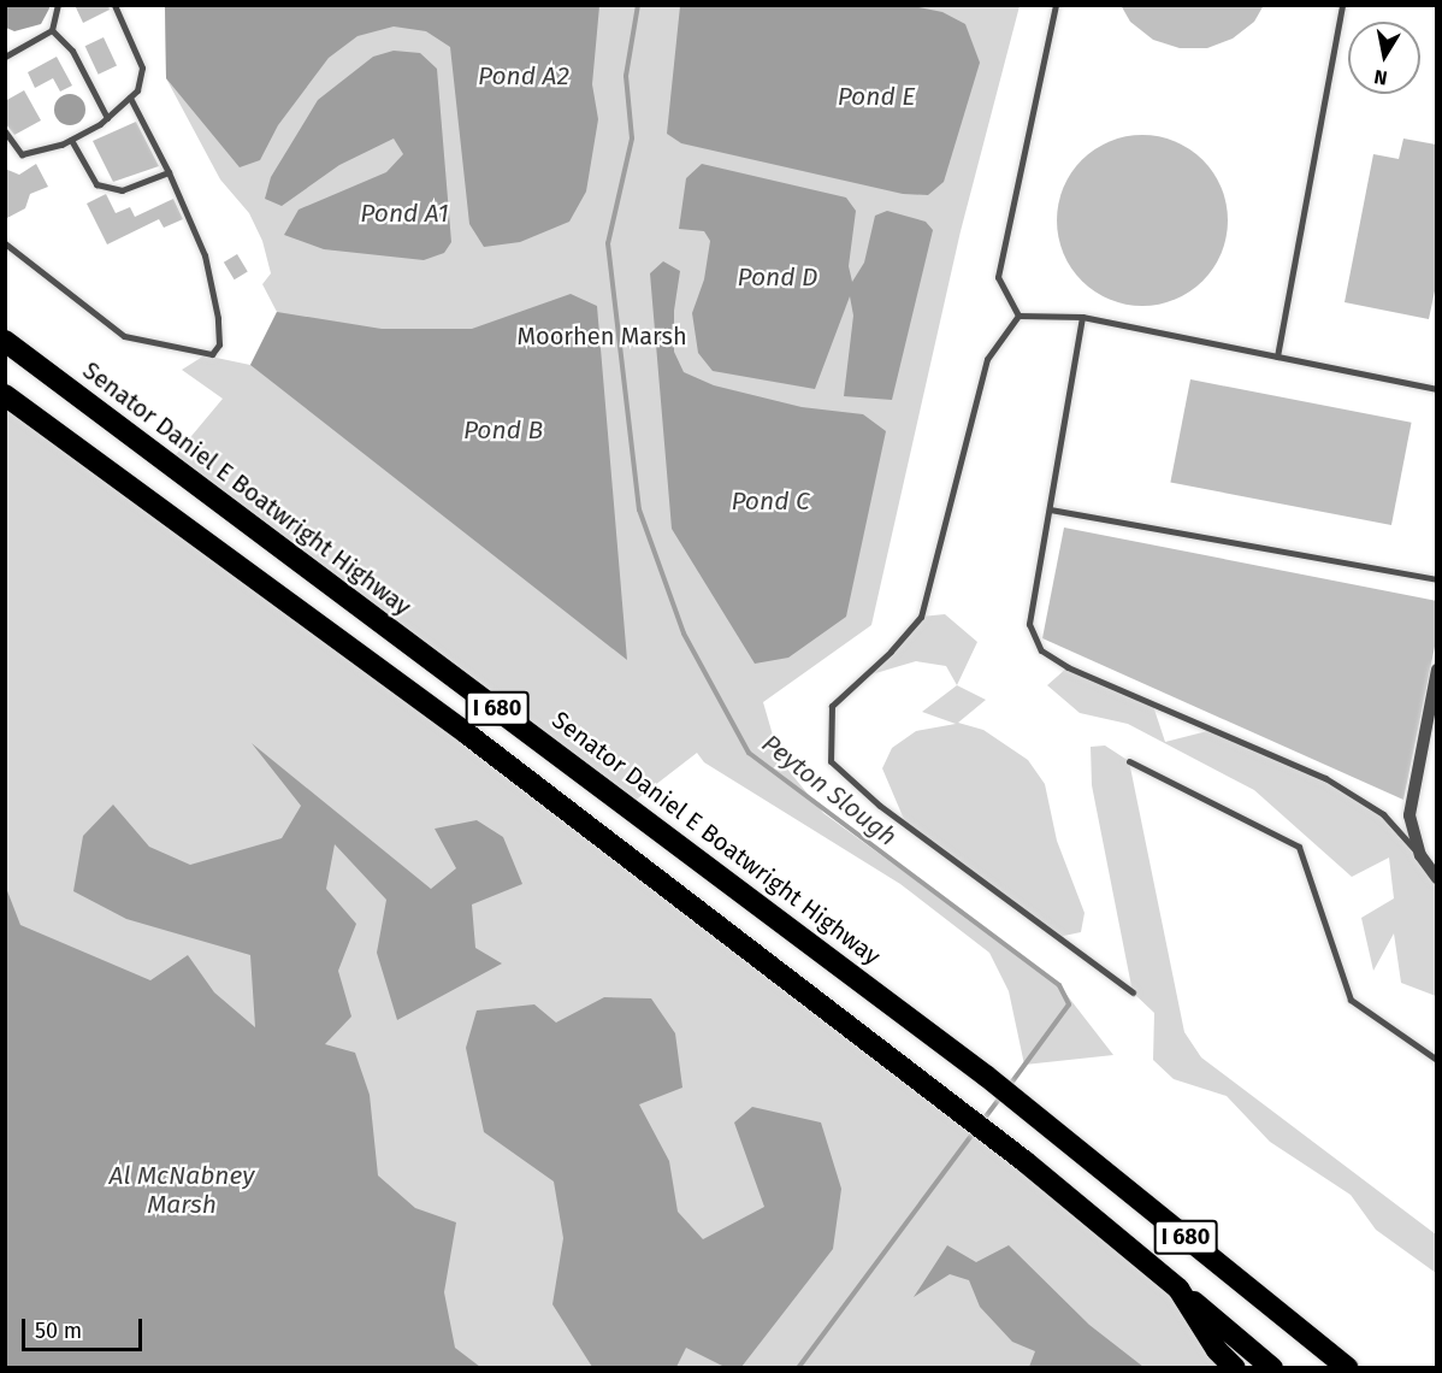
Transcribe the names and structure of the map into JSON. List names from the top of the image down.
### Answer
{
  "streets": {
    "highway": ["Senator Daniel E Boatwright Highway", "I 680"]
  },
  "water": [
    "Pond A2",
    "Pond E",
    "Pond A1",
    "Pond D",
    "Pond B",
    "Pond C",
    "Peyton Slough",
    "Al McNabney Marsh"
  ],
  "parks": ["Moorhen Marsh"],
  "scale_bar": "50 m",
  "north": "bottom"
}
